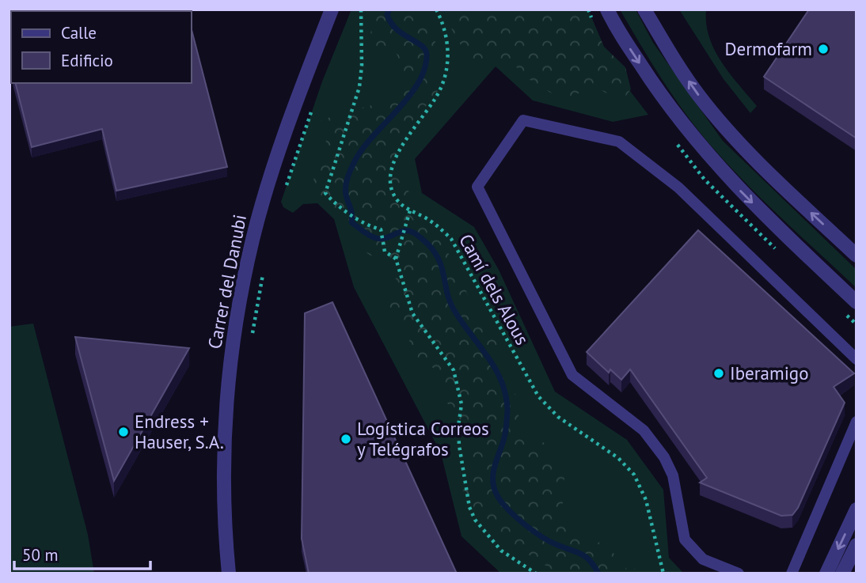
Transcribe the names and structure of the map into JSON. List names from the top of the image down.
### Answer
{
  "streets": {
    "street": ["Carrer del Danubi"],
    "path": ["Camí dels Alous"]
  },
  "places": [
    "Dermofarm",
    "Iberamigo",
    "Endress + Hauser, S.A.",
    "Logística Correos y Telégrafos"
  ],
  "legend": ["Calle", "Edificio"],
  "scale_bar": "50 m"
}
